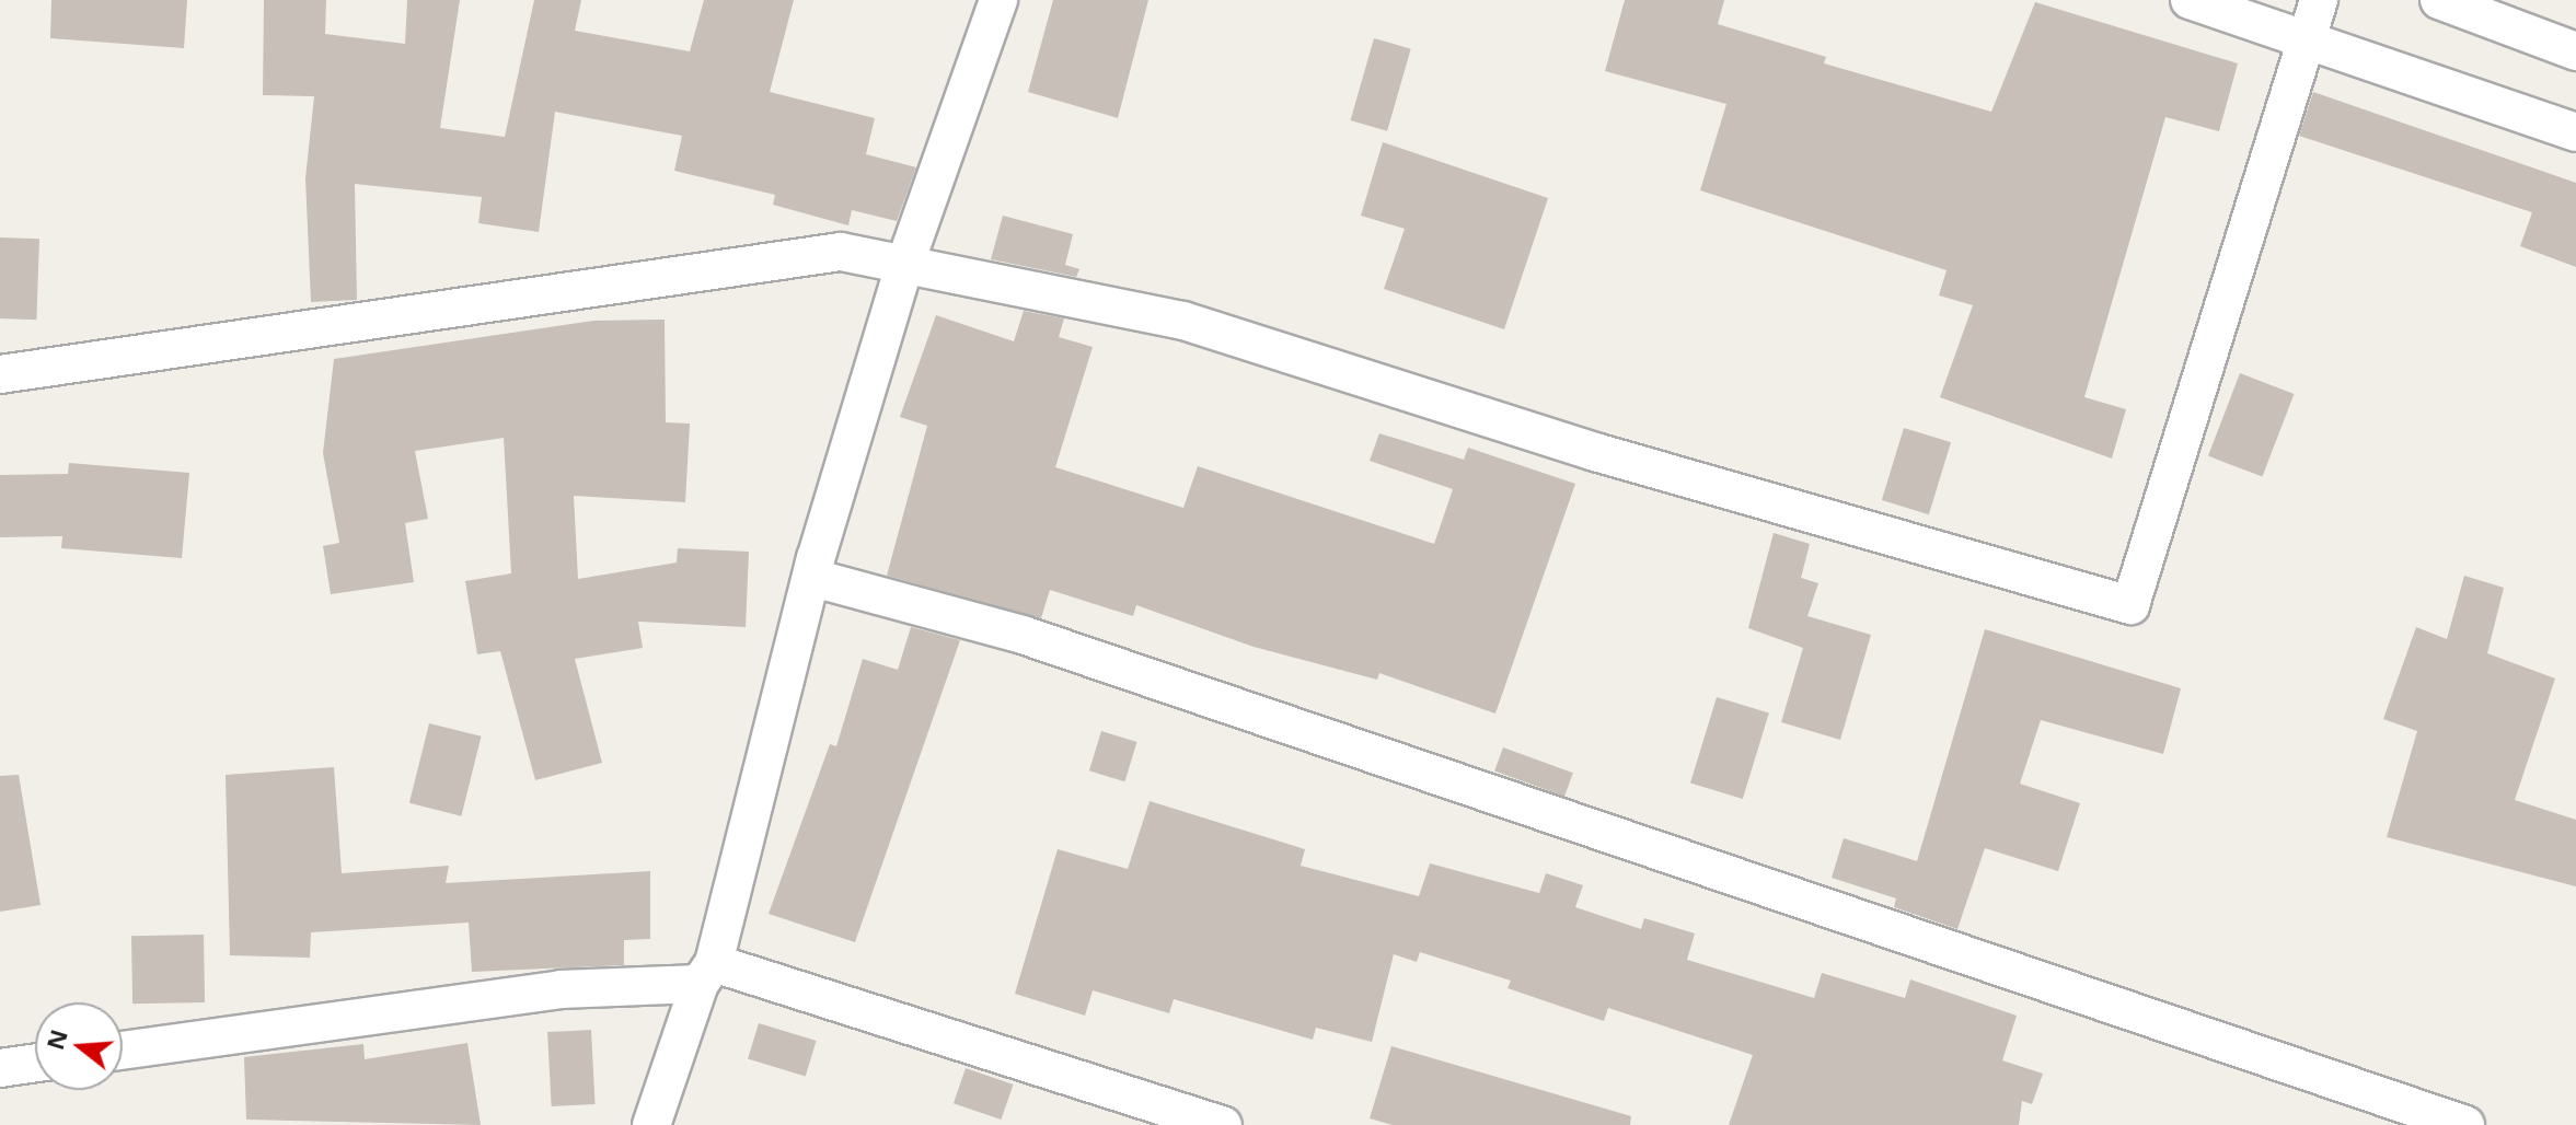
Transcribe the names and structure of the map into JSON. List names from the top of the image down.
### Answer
{
  "north": "left"
}
